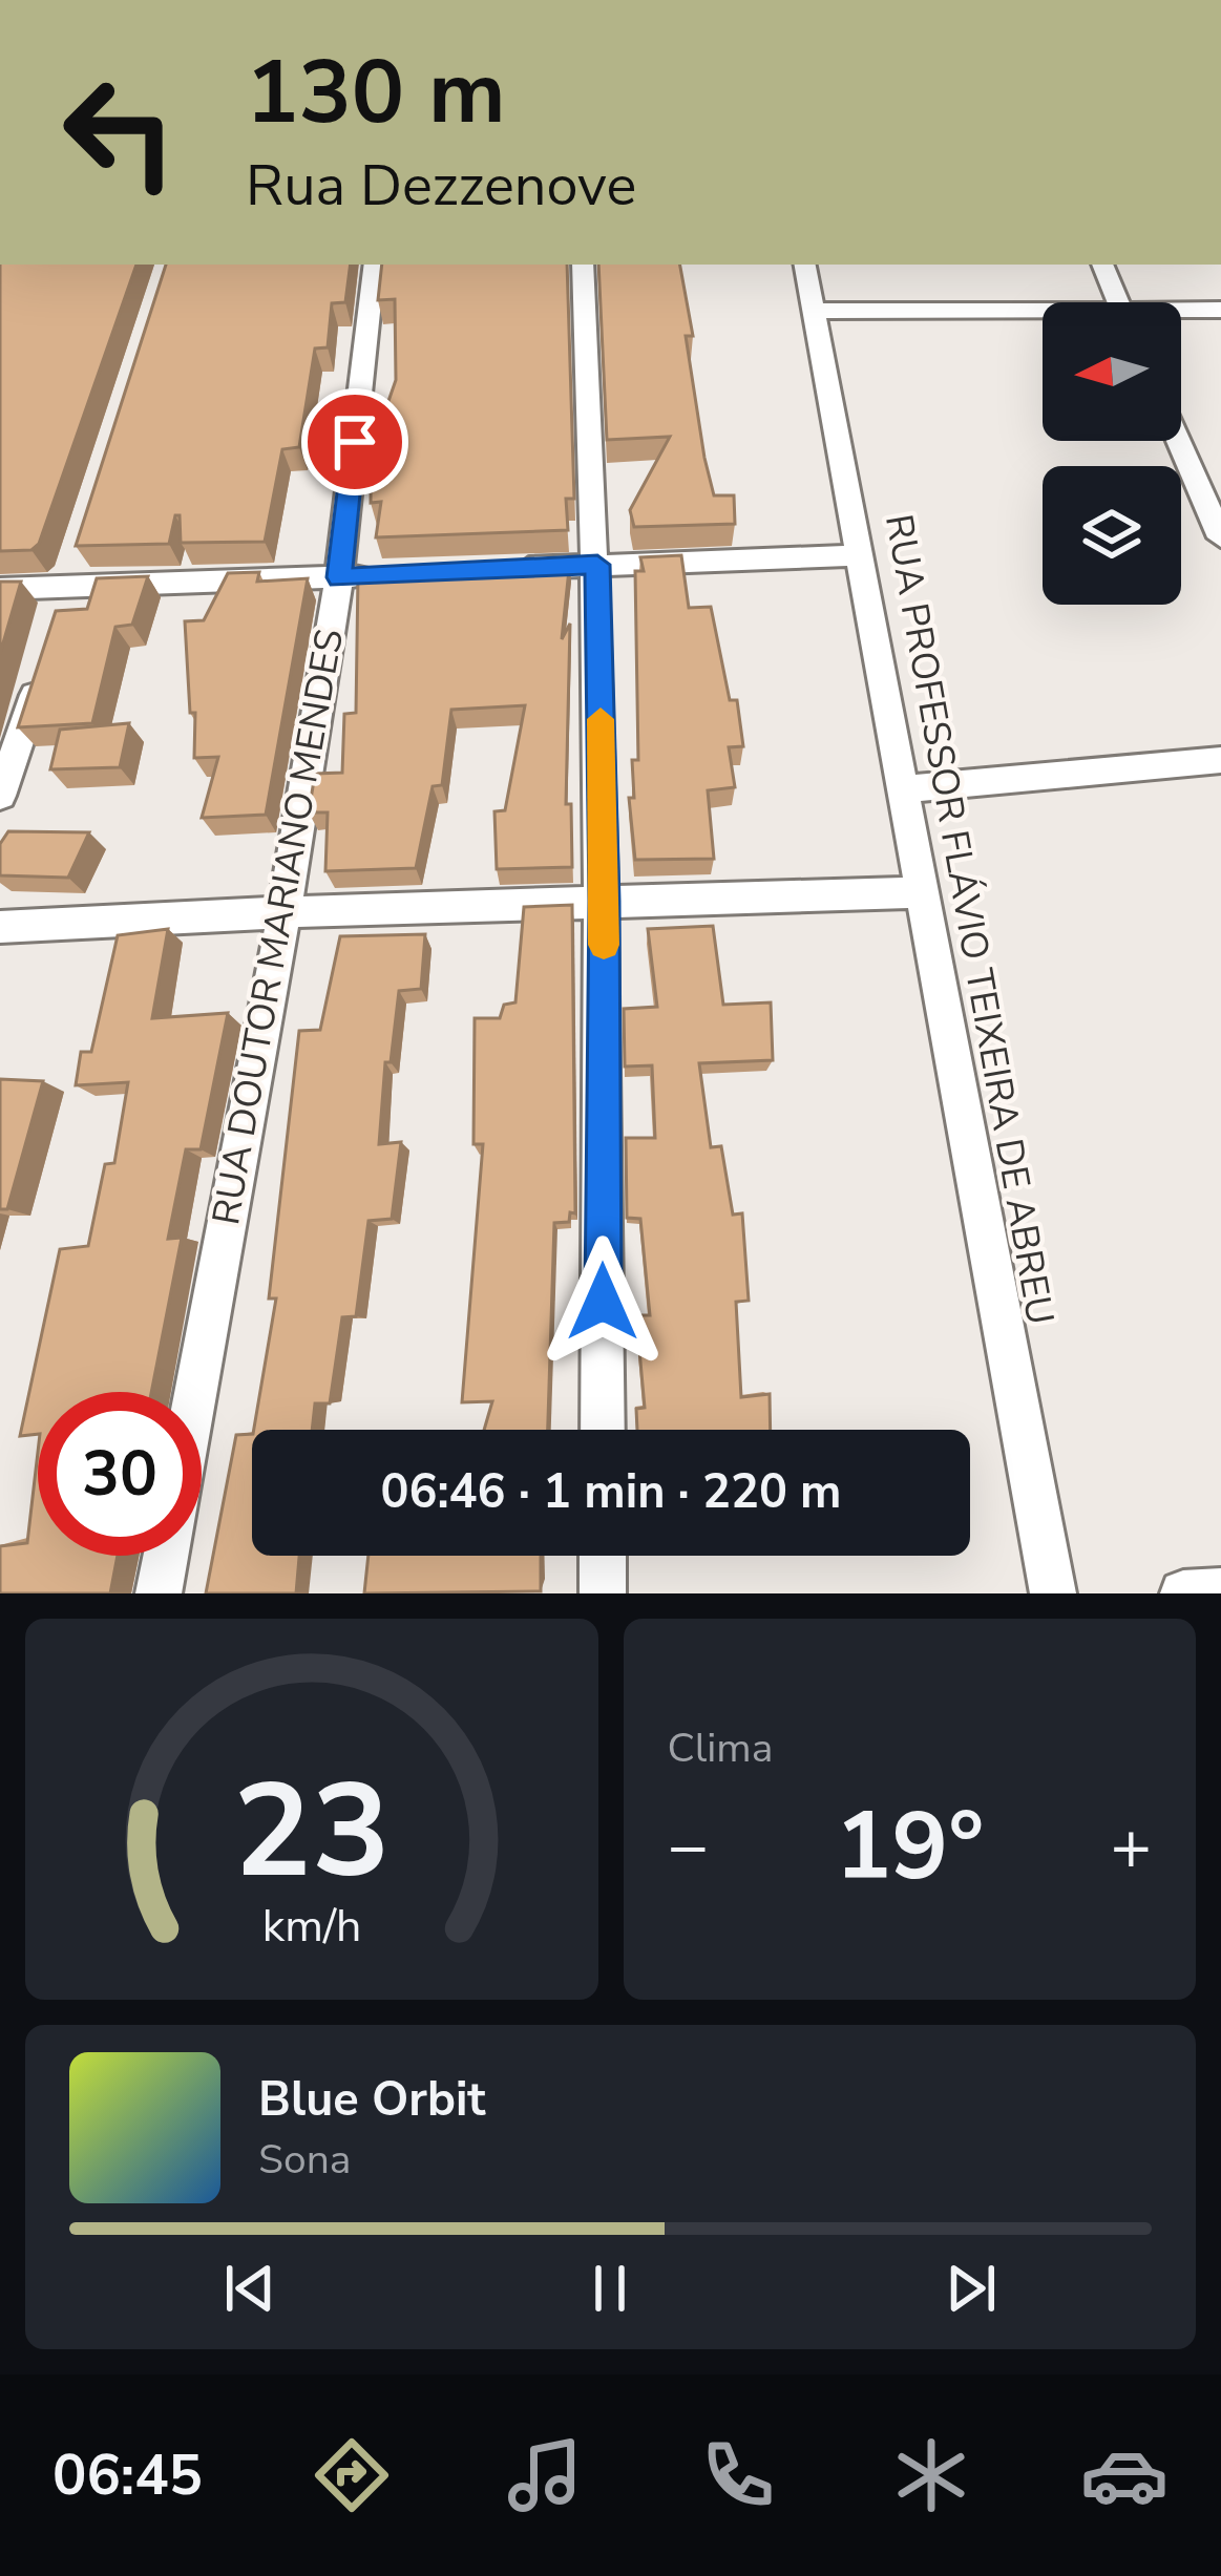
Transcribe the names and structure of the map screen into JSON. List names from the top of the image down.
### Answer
{
  "streets": {
    "street": ["RUA PROFESSOR FLÁVIO TEIXEIRA DE ABREU", "RUA DOUTOR MARIANO MENDES"]
  },
  "north": "left",
  "page": {
    "turn": ["130 m", "Rua Dezzenove"],
    "limit": "30",
    "trip": "06:46 · 1 min · 220 m",
    "tile": "Clima",
    "heat": ["−", "19°", "+"],
    "song": ["Blue Orbit", "Sona"],
    "tabs": "06:45",
    "gauge": ["23", "km/h"]
  }
}
